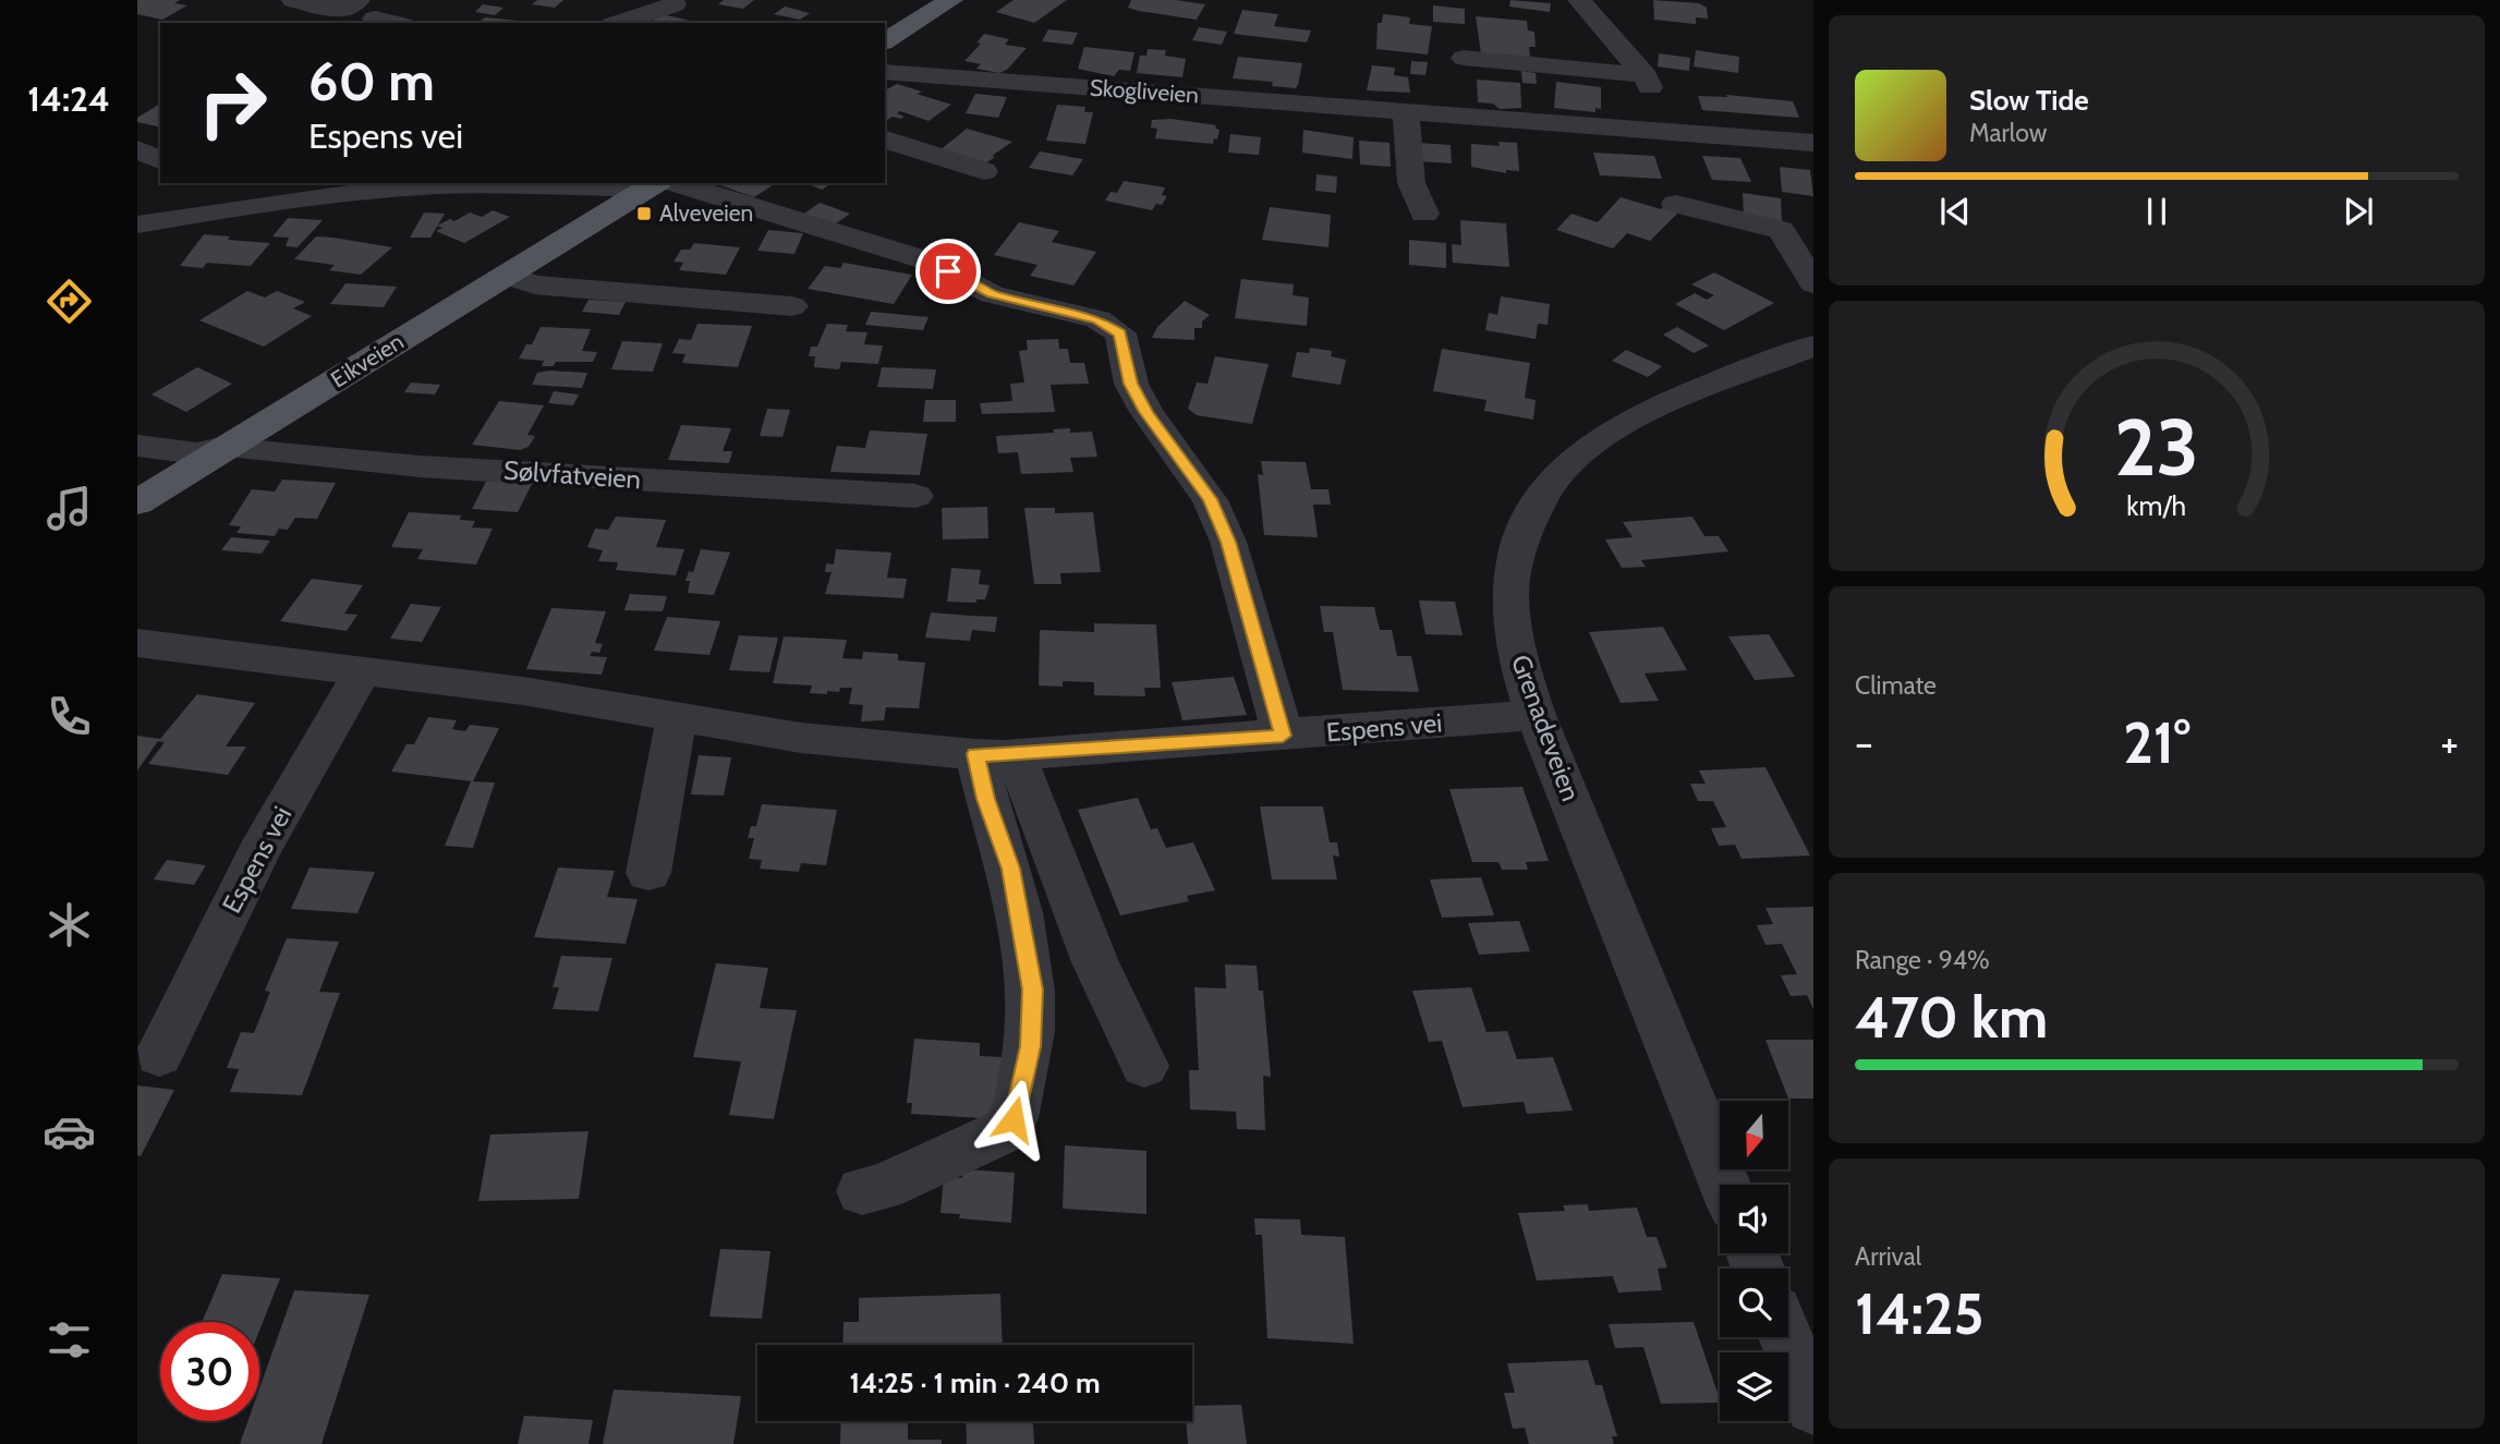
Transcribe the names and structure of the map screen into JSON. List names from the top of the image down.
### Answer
{
  "streets": {
    "main road": ["Eikveien"],
    "street": [
      "Skogliveien",
      "Sølvfatveien",
      "Espens vei",
      "Grenadeveien"
    ]
  },
  "crossings": [
    ["Eikveien", "Sølvfatveien"],
    ["Espens vei", "Grenadeveien"]
  ],
  "places": {
    "transit": ["Alveveien"]
  },
  "north": "bottom",
  "page": {
    "tabs": "14:24",
    "turn": ["60 m", "Espens vei"],
    "song": ["Slow Tide", "Marlow"],
    "tile": [
      "Climate",
      ["Range · 94%", "470 km"],
      ["Arrival", "14:25"]
    ],
    "heat": ["−", "21°", "+"],
    "limit": "30",
    "trip": "14:25 · 1 min · 240 m",
    "gauge": ["23", "km/h"]
  }
}
